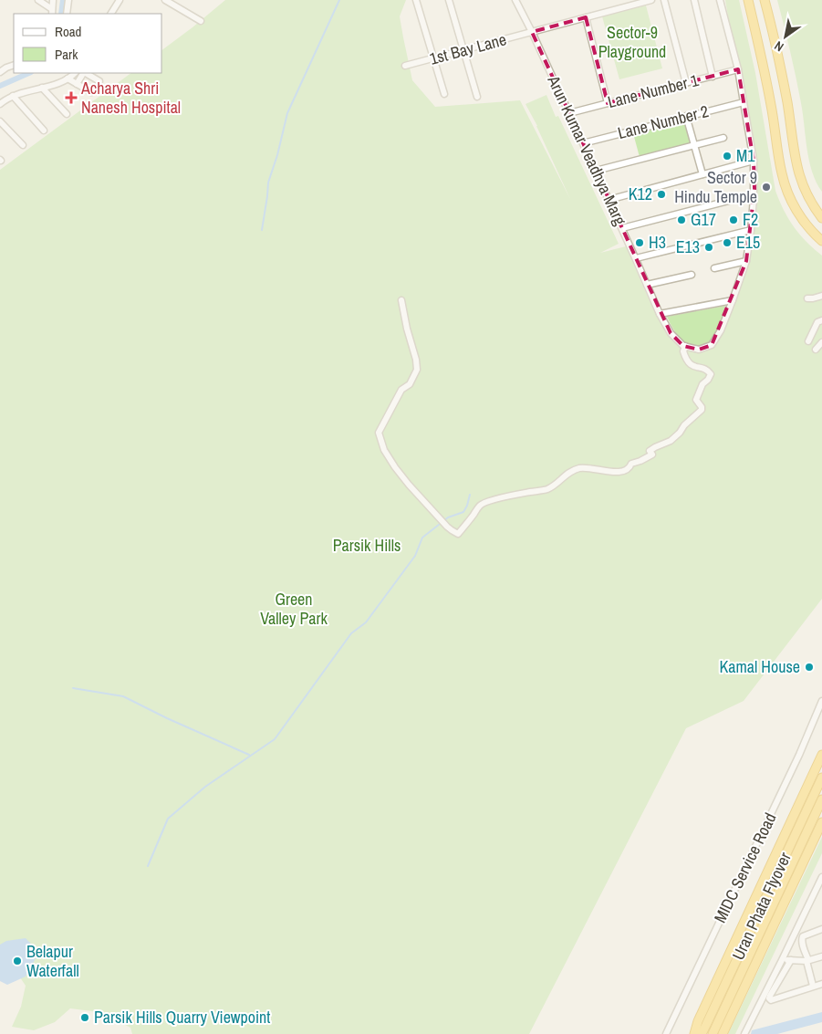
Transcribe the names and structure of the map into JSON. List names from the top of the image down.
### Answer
{
  "streets": {
    "highway": ["Uran Phata Flyover"],
    "street": [
      "1st Bay Lane",
      "Lane Number 1",
      "Lane Number 2",
      "Arun Kumar Veadhya Marg",
      "MIDC Service Road"
    ]
  },
  "crossings": [
    ["1st Bay Lane", "Arun Kumar Veadhya Marg"],
    ["Lane Number 1", "Arun Kumar Veadhya Marg"],
    ["Lane Number 2", "Arun Kumar Veadhya Marg"]
  ],
  "parks": ["Sector-9 Playground", "Parsik Hills", "Green Valley Park"],
  "places": {
    "health": ["Acharya Shri Nanesh Hospital"],
    "other": [
      "M1",
      "Sector 9 Hindu Temple",
      "K12",
      "G17",
      "F2",
      "H3",
      "E15",
      "E13",
      "Kamal House",
      "Belapur Waterfall",
      "Parsik Hills Quarry Viewpoint"
    ]
  },
  "legend": ["Road", "Park"],
  "north": "bottom left"
}
